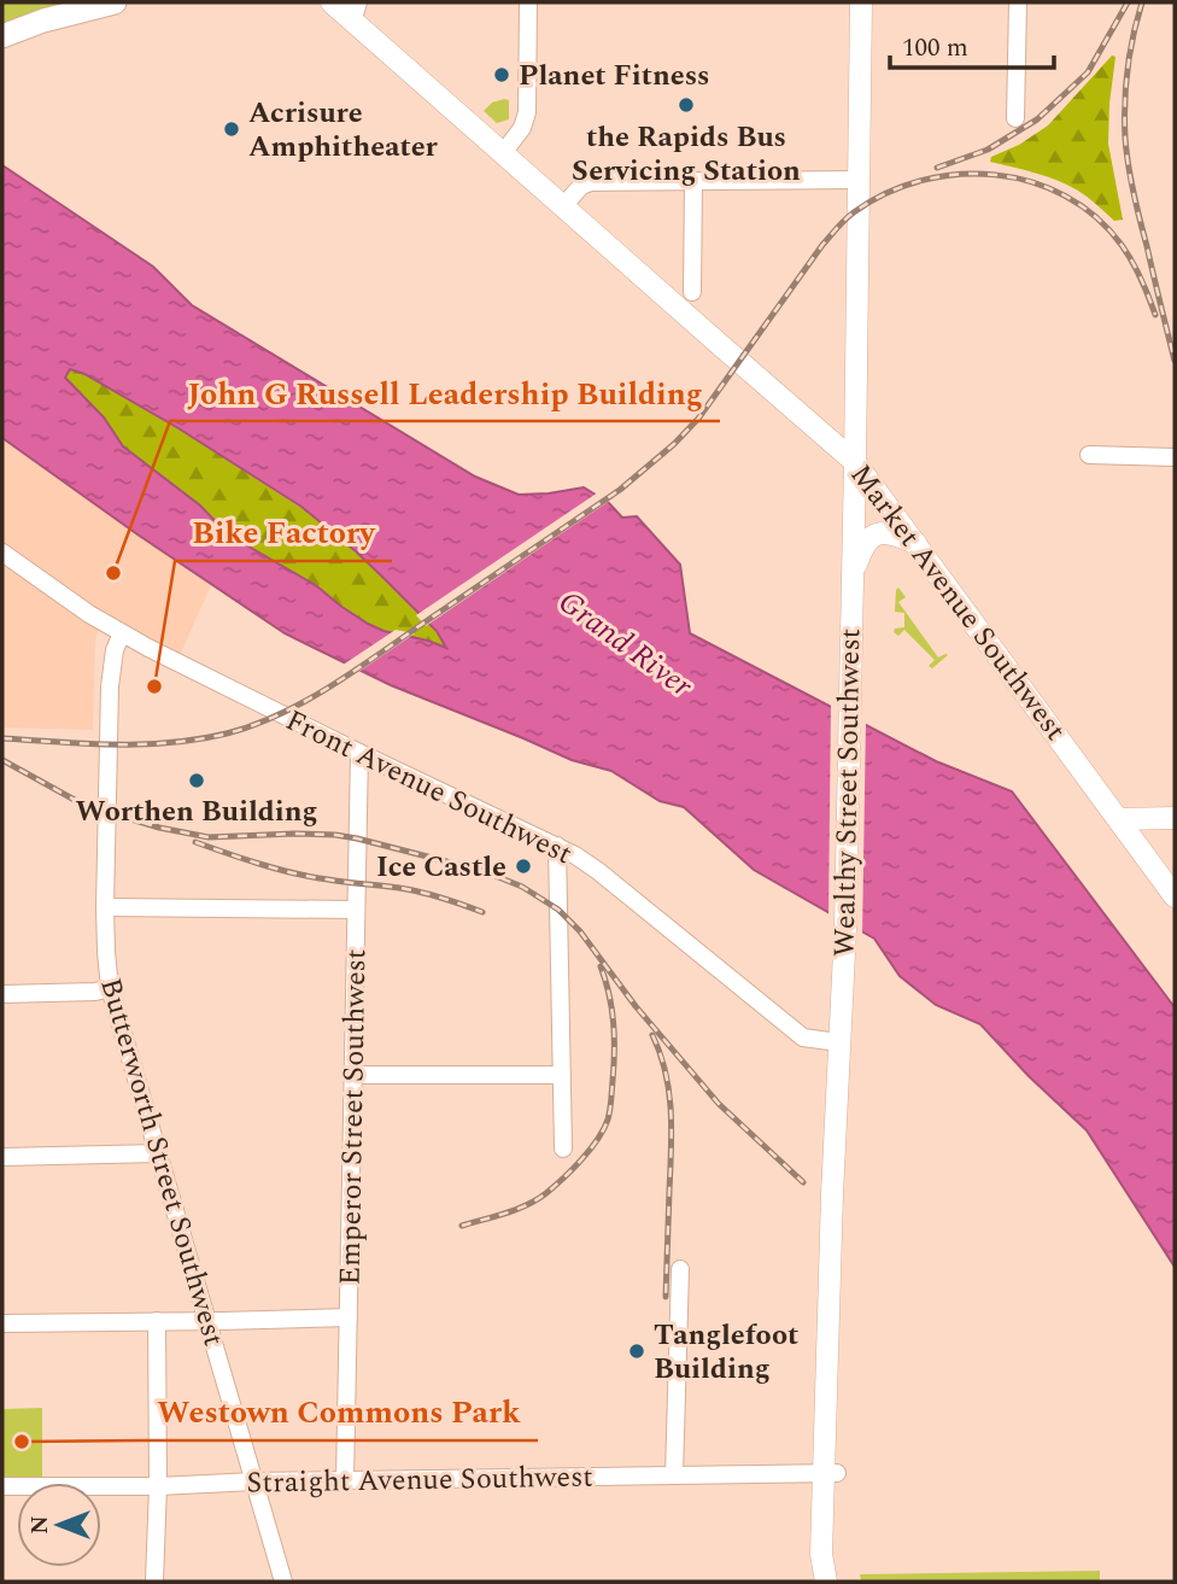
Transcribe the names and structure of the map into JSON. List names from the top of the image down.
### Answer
{
  "streets": {
    "main road": ["Market Avenue Southwest", "Wealthy Street Southwest"],
    "street": [
      "Front Avenue Southwest",
      "Emperor Street Southwest",
      "Butterworth Street Southwest",
      "Straight Avenue Southwest"
    ]
  },
  "crossings": [
    ["Market Avenue Southwest", "Wealthy Street Southwest"],
    ["Front Avenue Southwest", "Wealthy Street Southwest"],
    ["Front Avenue Southwest", "Emperor Street Southwest"],
    ["Front Avenue Southwest", "Butterworth Street Southwest"],
    ["Wealthy Street Southwest", "Straight Avenue Southwest"],
    ["Emperor Street Southwest", "Straight Avenue Southwest"],
    ["Butterworth Street Southwest", "Straight Avenue Southwest"]
  ],
  "water": ["Grand River"],
  "places": [
    "Planet Fitness",
    "the Rapids Bus Servicing Station",
    "Acrisure Amphitheater",
    "John G Russell Leadership Building",
    "Bike Factory",
    "Worthen Building",
    "Ice Castle",
    "Tanglefoot Building",
    "Westown Commons Park"
  ],
  "scale_bar": "100 m",
  "north": "left"
}
